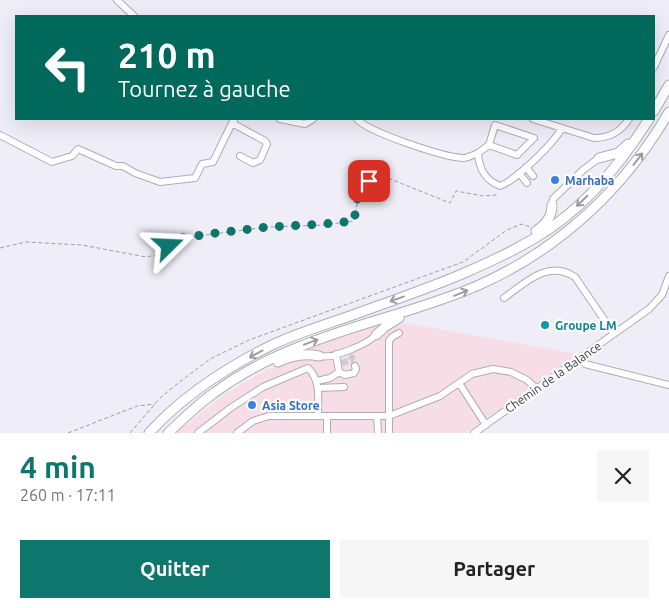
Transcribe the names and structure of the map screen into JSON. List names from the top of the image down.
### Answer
{
  "streets": {
    "street": ["Chemin de la Balance"]
  },
  "places": ["Marhaba", "Groupe LM", "Asia Store"],
  "page": {
    "turn": ["210 m", "Tournez à gauche"],
    "heading": ["4 min", "260 m · 17:11"],
    "buttons": ["Quitter", "Partager"]
  }
}
